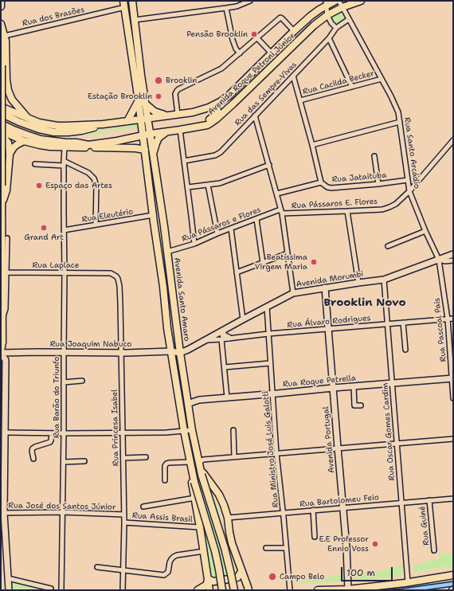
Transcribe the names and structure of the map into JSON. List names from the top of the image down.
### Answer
{
  "streets": {
    "main road": ["Avenida Roque Petroni Júnior", "Avenida Santo Amaro"],
    "street": [
      "Rua dos Brasões",
      "Rua Cacilda Becker",
      "Rua das Sempre-Vivas",
      "Rua Santo Arcádio",
      "Rua Jataituba",
      "Rua Pássaros E. Flores",
      "Rua Eleutério",
      "Rua Pássaros e Flores",
      "Rua Laplace",
      "Avenida Morumbi",
      "Rua Álvaro Rodrigues",
      "Rua Pascoal Pais",
      "Rua Joaquim Nabuco",
      "Rua Roque Petrella",
      "Rua Barão do Triunfo",
      "Rua Princesa Isabel",
      "Rua Oscar Gomes Cardim",
      "Avenida Portugal",
      "Rua Ministro José Luis Galotti",
      "Rua Bartolomeu Feio",
      "Rua José dos Santos Júnior",
      "Rua Assis Brasil",
      "Rua Guiné"
    ]
  },
  "crossings": [
    ["Rua dos Brasões", "Avenida Santo Amaro"],
    ["Avenida Roque Petroni Júnior", "Rua Santo Arcádio"],
    ["Avenida Roque Petroni Júnior", "Avenida Santo Amaro"],
    ["Avenida Roque Petroni Júnior", "Rua Barão do Triunfo"],
    ["Rua Cacilda Becker", "Rua Santo Arcádio"],
    ["Rua das Sempre-Vivas", "Rua Santo Arcádio"],
    ["Rua Santo Arcádio", "Rua Jataituba"],
    ["Rua Santo Arcádio", "Rua Pássaros E. Flores"],
    ["Rua Santo Arcádio", "Avenida Morumbi"],
    ["Rua Santo Arcádio", "Rua Pascoal Pais"],
    ["Rua Pássaros E. Flores", "Rua Pássaros e Flores"],
    ["Rua Eleutério", "Avenida Santo Amaro"],
    ["Rua Eleutério", "Rua Barão do Triunfo"],
    ["Rua Pássaros e Flores", "Avenida Santo Amaro"],
    ["Rua Laplace", "Rua Barão do Triunfo"],
    ["Rua Laplace", "Rua Princesa Isabel"],
    ["Avenida Morumbi", "Avenida Santo Amaro"],
    ["Avenida Morumbi", "Rua Álvaro Rodrigues"],
    ["Avenida Morumbi", "Rua Pascoal Pais"],
    ["Avenida Morumbi", "Rua Joaquim Nabuco"],
    ["Avenida Morumbi", "Rua Oscar Gomes Cardim"],
    ["Avenida Morumbi", "Avenida Portugal"],
    ["Avenida Morumbi", "Rua Ministro José Luis Galotti"],
    ["Avenida Santo Amaro", "Rua Joaquim Nabuco"],
    ["Avenida Santo Amaro", "Rua Roque Petrella"],
    ["Avenida Santo Amaro", "Rua Bartolomeu Feio"],
    ["Avenida Santo Amaro", "Rua Assis Brasil"],
    ["Rua Álvaro Rodrigues", "Rua Pascoal Pais"],
    ["Rua Álvaro Rodrigues", "Rua Oscar Gomes Cardim"],
    ["Rua Álvaro Rodrigues", "Avenida Portugal"],
    ["Rua Álvaro Rodrigues", "Rua Ministro José Luis Galotti"],
    ["Rua Pascoal Pais", "Rua Roque Petrella"],
    ["Rua Joaquim Nabuco", "Rua Barão do Triunfo"],
    ["Rua Joaquim Nabuco", "Rua Princesa Isabel"],
    ["Rua Roque Petrella", "Rua Oscar Gomes Cardim"],
    ["Rua Roque Petrella", "Avenida Portugal"],
    ["Rua Roque Petrella", "Rua Ministro José Luis Galotti"],
    ["Rua Barão do Triunfo", "Rua José dos Santos Júnior"],
    ["Rua Princesa Isabel", "Rua José dos Santos Júnior"],
    ["Rua Princesa Isabel", "Rua Assis Brasil"],
    ["Rua Oscar Gomes Cardim", "Rua Bartolomeu Feio"],
    ["Avenida Portugal", "Rua Bartolomeu Feio"],
    ["Rua Ministro José Luis Galotti", "Rua Bartolomeu Feio"],
    ["Rua Bartolomeu Feio", "Rua Guiné"]
  ],
  "districts": ["Brooklin Novo"],
  "places": [
    "Pensão Brooklin",
    "Brooklin",
    "Estação Brooklin",
    "Espaço das Artes",
    "Grand Art",
    "Beatíssima Virgem Maria",
    "E.E Professor Ennio Voss",
    "Campo Belo"
  ],
  "scale_bar": "100 m"
}
